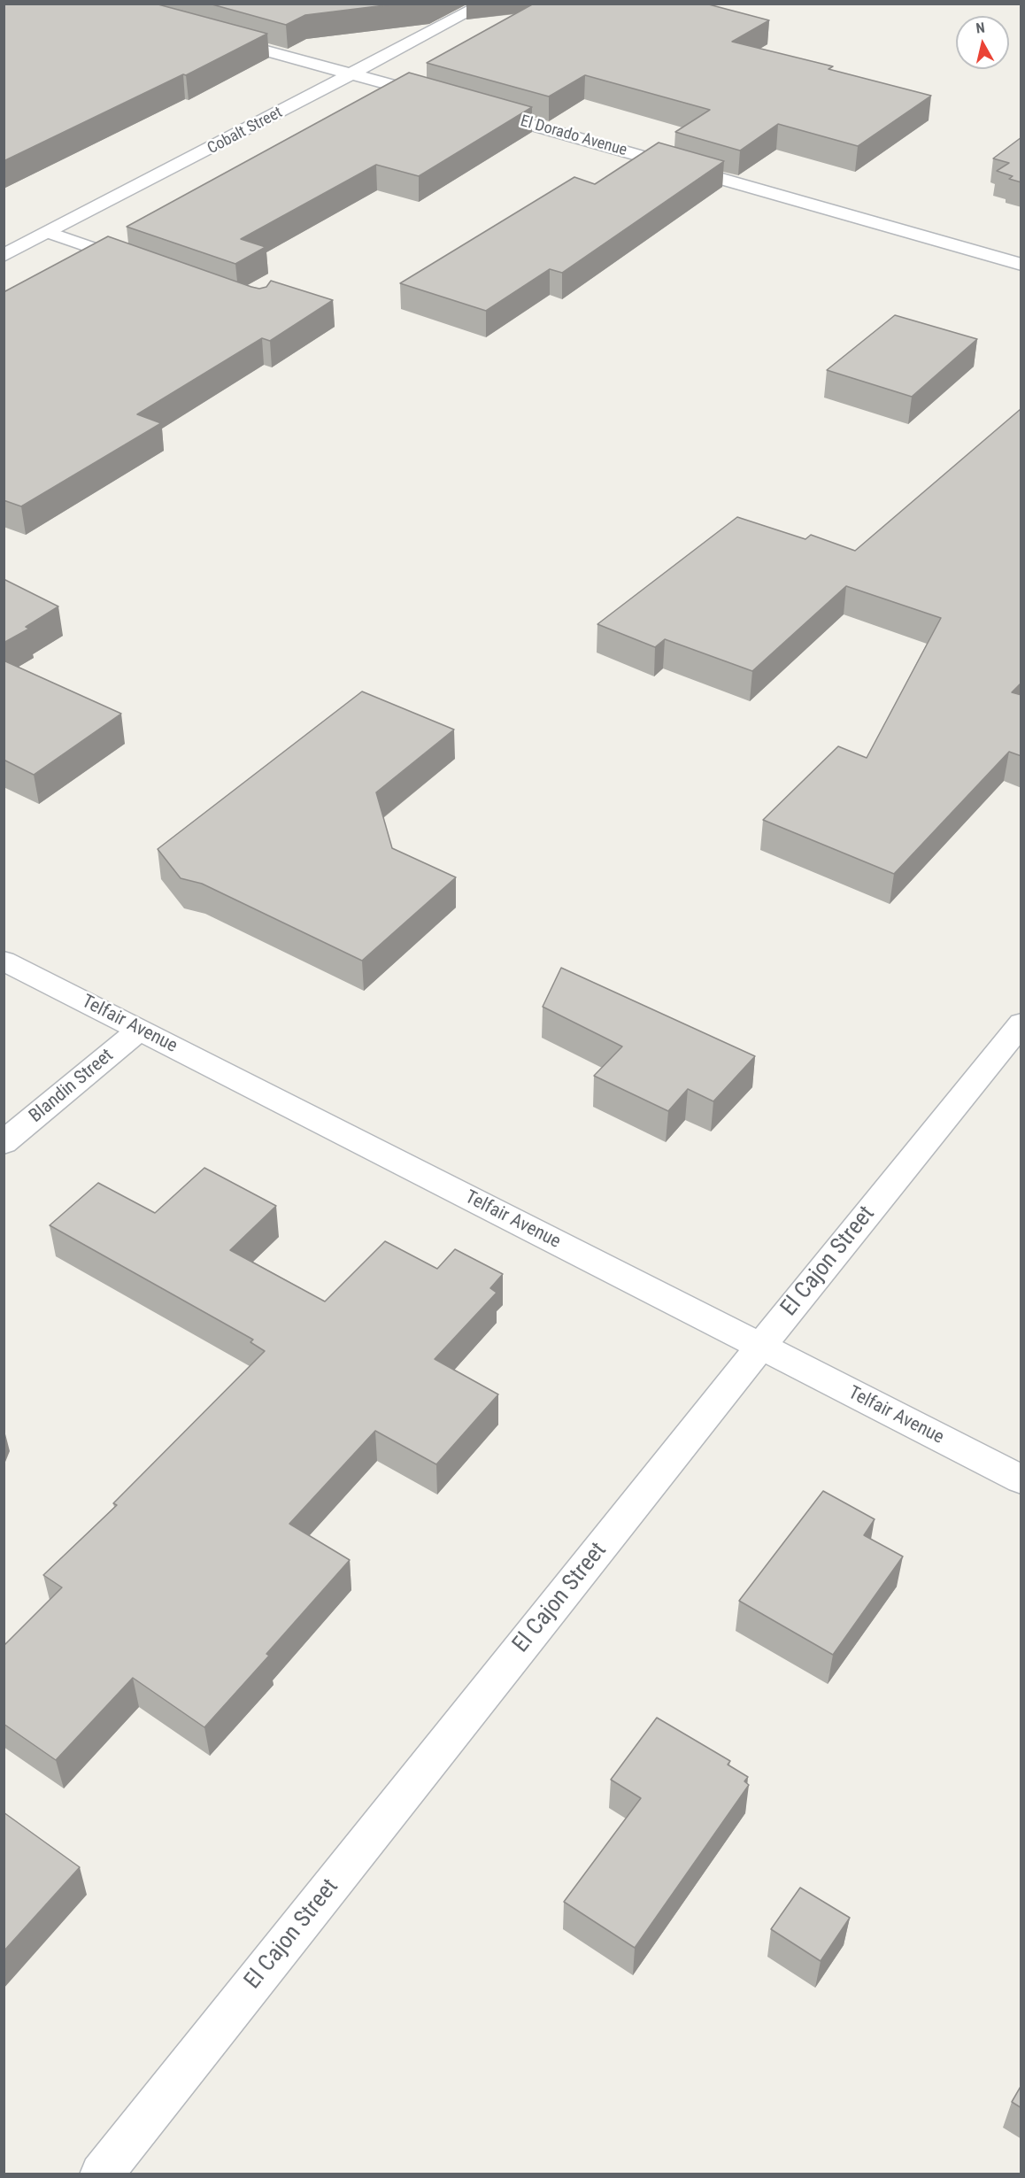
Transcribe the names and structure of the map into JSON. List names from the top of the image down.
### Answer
{
  "streets": {
    "street": [
      "Cobalt Street",
      "El Dorado Avenue",
      "Telfair Avenue",
      "Blandin Street",
      "El Cajon Street"
    ]
  },
  "crossings": [
    ["Telfair Avenue", "Blandin Street"],
    ["Telfair Avenue", "El Cajon Street"]
  ],
  "north": "top"
}
